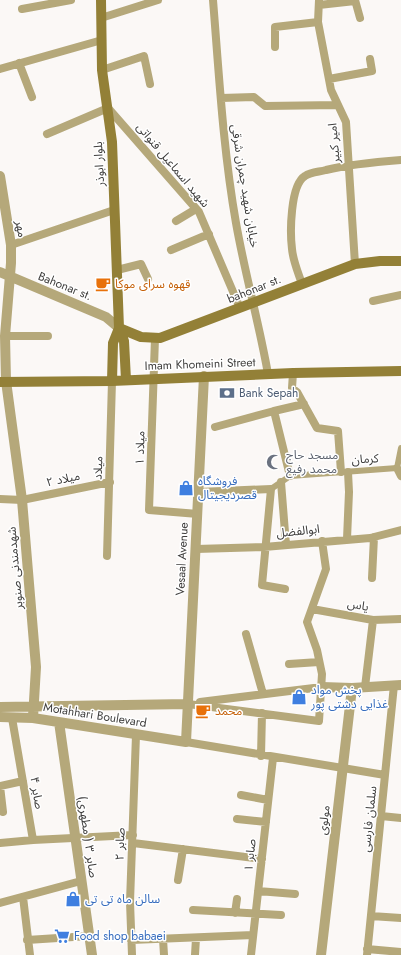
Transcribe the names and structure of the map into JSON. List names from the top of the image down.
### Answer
{
  "streets": {
    "main road": ["بلوار ابوذر", "bahonar st.", "Imam Khomeini Street"],
    "street": [
      "امیر کبیر",
      "شهید اسماعیل قنواتی",
      "خیابان شهید چمران شرقی",
      "مهر",
      "Bahonar st.",
      "میلاد ۱",
      "کرمان",
      "میلاد",
      "میلاد ۲",
      "ابوالفضل",
      "Vesaal Avenue",
      "شهدمندنی صنوبر",
      "یاس",
      "Motahhari Boulevard",
      "صابر ۴",
      "سلمان فارسی",
      "مولوی",
      "صابر ۳ ( مطهری)",
      "صابر ۲",
      "صابر ۱"
    ]
  },
  "crossings": [
    ["امیر کبیر", "bahonar st."],
    ["بلوار ابوذر", "شهید اسماعیل قنواتی"],
    ["بلوار ابوذر", "Bahonar st."],
    ["بلوار ابوذر", "bahonar st."],
    ["شهید اسماعیل قنواتی", "bahonar st."],
    ["خیابان شهید چمران شرقی", "bahonar st."],
    ["خیابان شهید چمران شرقی", "Imam Khomeini Street"],
    ["مهر", "Bahonar st."],
    ["مهر", "Imam Khomeini Street"],
    ["مهر", "شهدمندنی صنوبر"],
    ["Bahonar st.", "bahonar st."],
    ["bahonar st.", "میلاد ۱"],
    ["Imam Khomeini Street", "میلاد ۱"],
    ["Imam Khomeini Street", "میلاد"],
    ["Imam Khomeini Street", "Vesaal Avenue"],
    ["Imam Khomeini Street", "شهدمندنی صنوبر"],
    ["میلاد ۱", "Vesaal Avenue"],
    ["میلاد", "میلاد ۲"],
    ["میلاد ۲", "شهدمندنی صنوبر"],
    ["ابوالفضل", "Vesaal Avenue"],
    ["Vesaal Avenue", "Motahhari Boulevard"],
    ["شهدمندنی صنوبر", "Motahhari Boulevard"],
    ["Motahhari Boulevard", "صابر ۴"],
    ["Motahhari Boulevard", "صابر ۳ ( مطهری)"],
    ["Motahhari Boulevard", "صابر ۲"]
  ],
  "places": {
    "cafe": ["قهوه سرای موکا", "محمد"],
    "bank": ["Bank Sepah"],
    "mosque": ["مسجد حاج محمد رفیع"],
    "shop": ["فروشگاه قصردیجیتال", "پخش مواد غذایی دشتی پور", "سالن ماه تی تی"],
    "supermarket": ["Food shop babaei"]
  }
}
